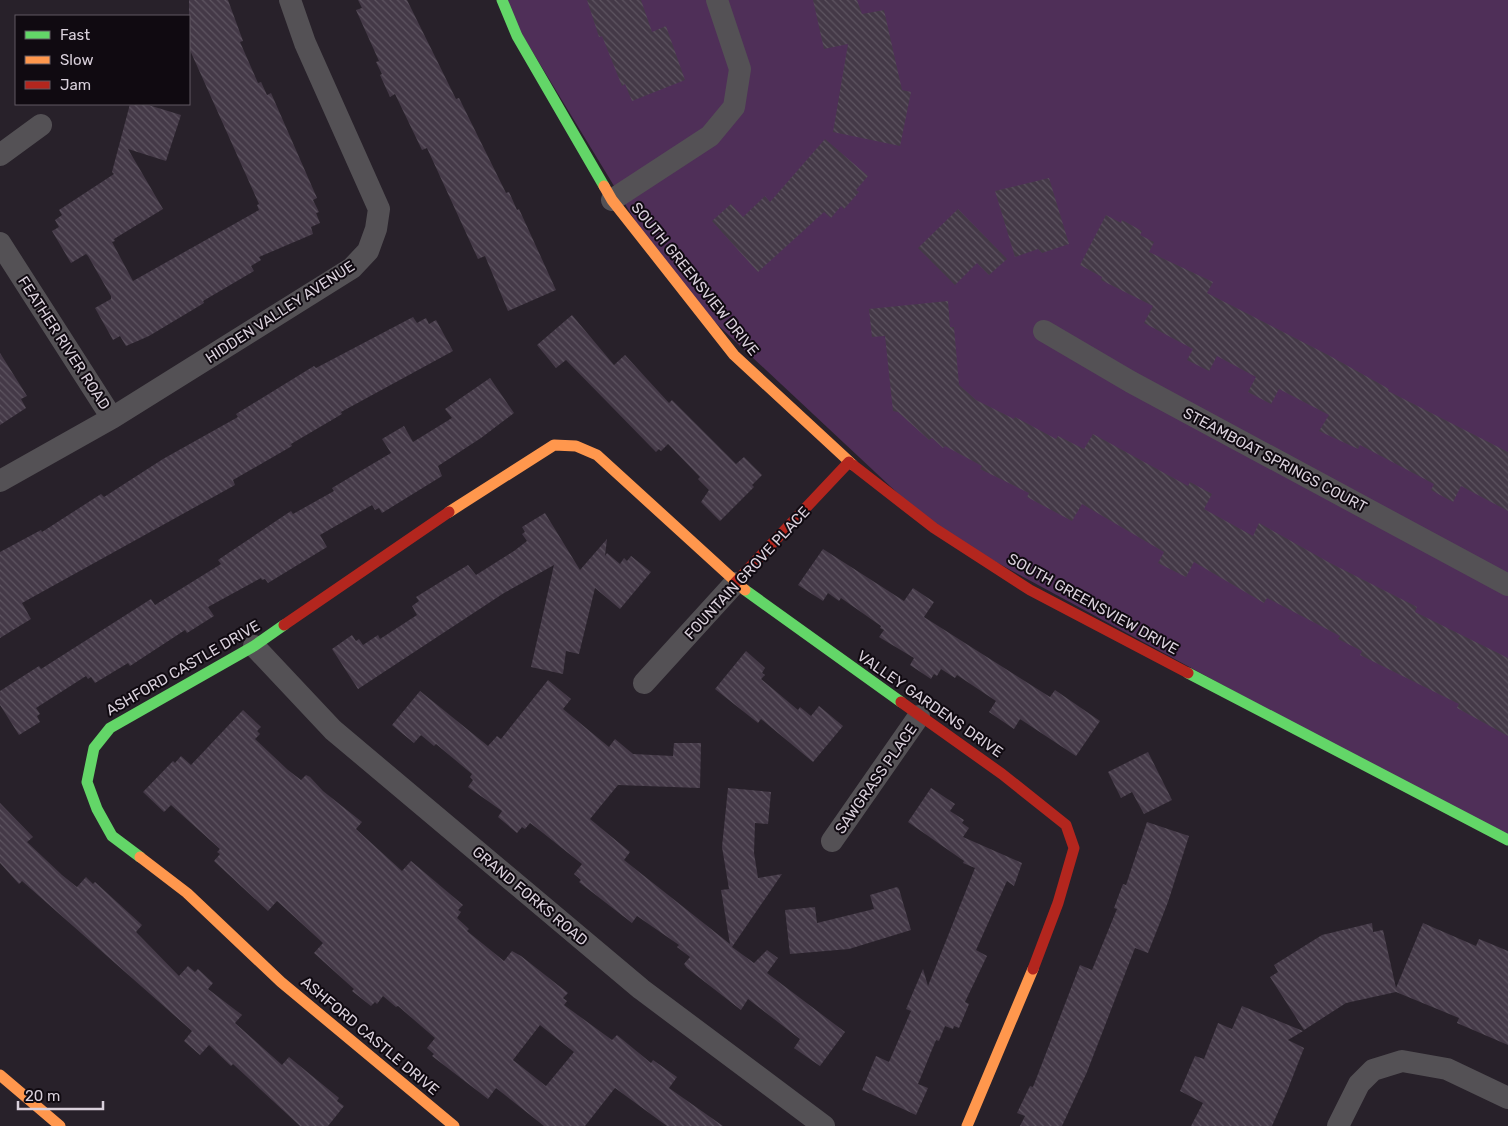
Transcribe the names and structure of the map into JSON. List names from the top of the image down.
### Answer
{
  "streets": {
    "street": [
      "SOUTH GREENSVIEW DRIVE",
      "HIDDEN VALLEY AVENUE",
      "FEATHER RIVER ROAD",
      "STEAMBOAT SPRINGS COURT",
      "FOUNTAIN GROVE PLACE",
      "ASHFORD CASTLE DRIVE",
      "VALLEY GARDENS DRIVE",
      "SAWGRASS PLACE",
      "GRAND FORKS ROAD"
    ]
  },
  "crossings": [
    ["SOUTH GREENSVIEW DRIVE", "FOUNTAIN GROVE PLACE"],
    ["HIDDEN VALLEY AVENUE", "FEATHER RIVER ROAD"],
    ["FOUNTAIN GROVE PLACE", "VALLEY GARDENS DRIVE"],
    ["ASHFORD CASTLE DRIVE", "VALLEY GARDENS DRIVE"],
    ["ASHFORD CASTLE DRIVE", "GRAND FORKS ROAD"],
    ["VALLEY GARDENS DRIVE", "SAWGRASS PLACE"]
  ],
  "legend": ["Fast", "Slow", "Jam"],
  "scale_bar": "20 m"
}
